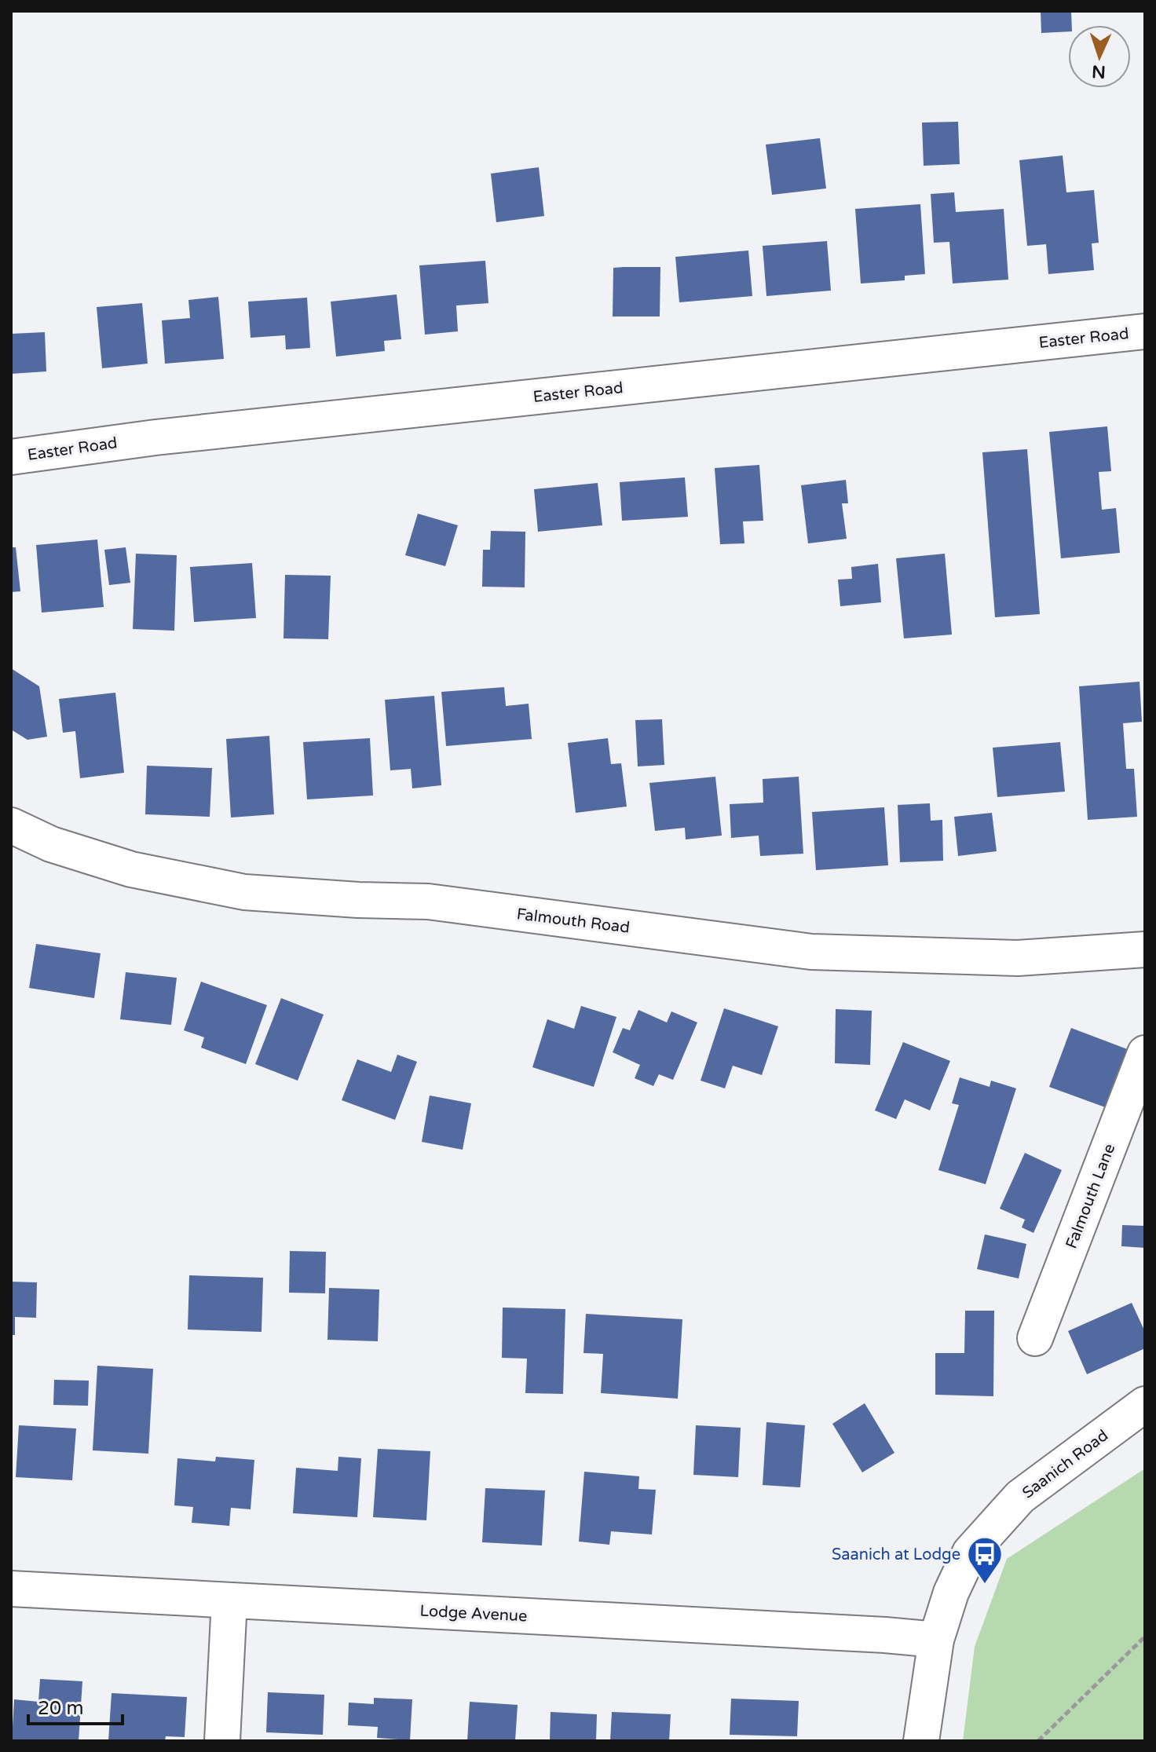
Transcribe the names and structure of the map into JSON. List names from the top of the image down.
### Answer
{
  "streets": {
    "street": [
      "Easter Road",
      "Falmouth Road",
      "Falmouth Lane",
      "Saanich Road",
      "Lodge Avenue"
    ]
  },
  "crossings": [
    ["Saanich Road", "Lodge Avenue"]
  ],
  "places": {
    "bus stop": ["Saanich at Lodge"]
  },
  "scale_bar": "20 m",
  "north": "bottom"
}
